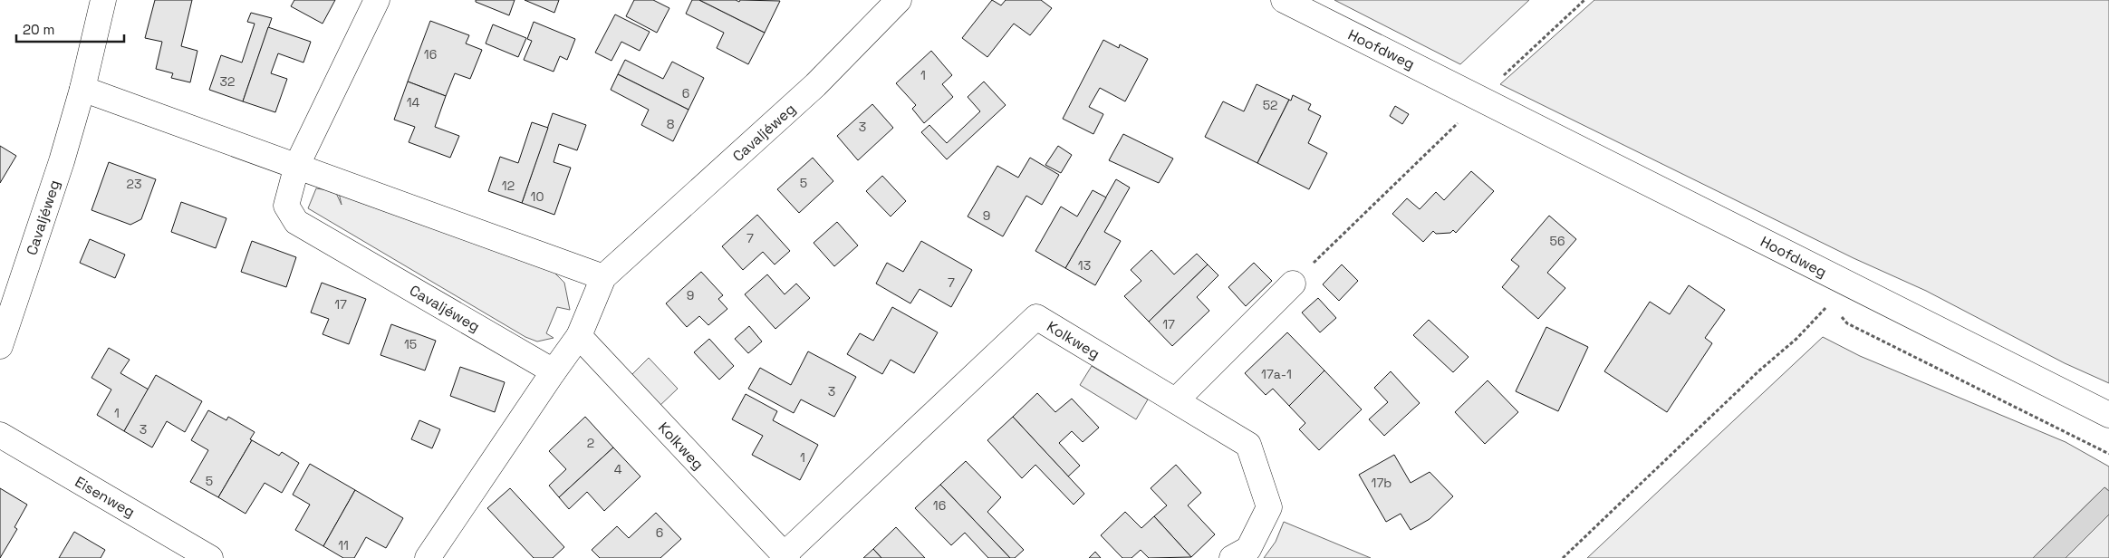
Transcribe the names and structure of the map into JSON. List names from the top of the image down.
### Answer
{
  "streets": {
    "street": [
      "Hoofdweg",
      "Cavaljéweg",
      "Kolkweg",
      "Eisenweg"
    ]
  },
  "crossings": [
    ["Cavaljéweg", "Kolkweg"]
  ],
  "house_numbers": [
    "16",
    "1",
    "32",
    "6",
    "14",
    "52",
    "8",
    "3",
    "5",
    "23",
    "12",
    "10",
    "9",
    "7",
    "56",
    "13",
    "7",
    "9",
    "17",
    "17",
    "15",
    "17a-1",
    "3",
    "1",
    "3",
    "2",
    "1",
    "4",
    "5",
    "17b",
    "16",
    "6",
    "11"
  ],
  "scale_bar": "20 m"
}
